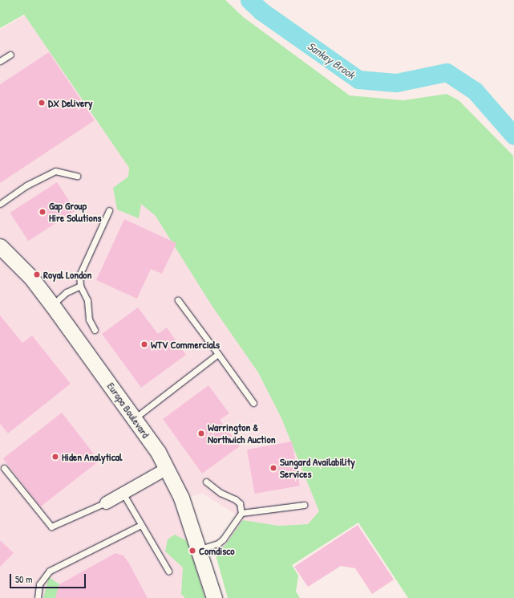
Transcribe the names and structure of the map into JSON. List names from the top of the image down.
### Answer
{
  "streets": {
    "street": ["Europa Boulevard"]
  },
  "water": ["Sankey Brook"],
  "places": [
    "DX Delivery",
    "Gap Group Hire Solutions",
    "Royal London",
    "WTV Commercials",
    "Warrington & Northwich Auction",
    "Hiden Analytical",
    "Sungard Availability Services",
    "Comdisco"
  ],
  "scale_bar": "50 m"
}
